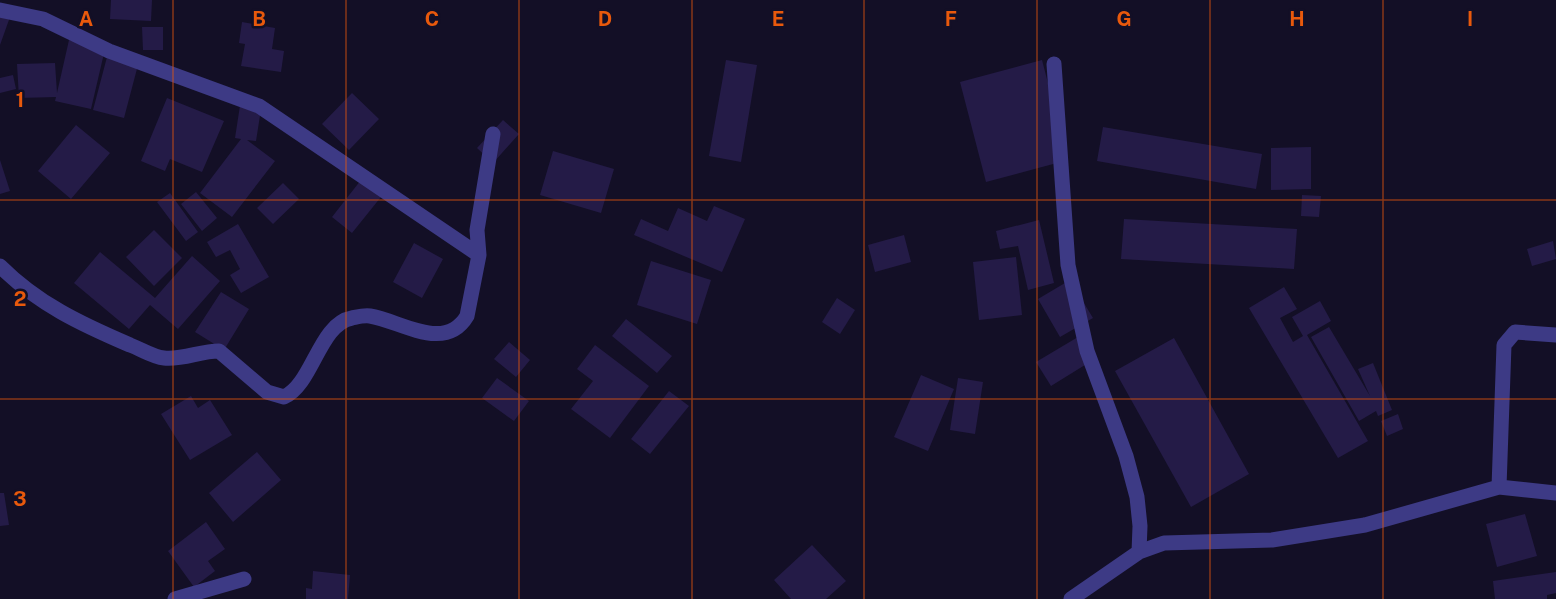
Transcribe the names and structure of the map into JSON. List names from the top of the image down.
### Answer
{
  "grid": {
    "columns": [
      "A",
      "B",
      "C",
      "D",
      "E",
      "F",
      "G",
      "H",
      "I"
    ],
    "rows": ["1", "2", "3"]
  }
}
